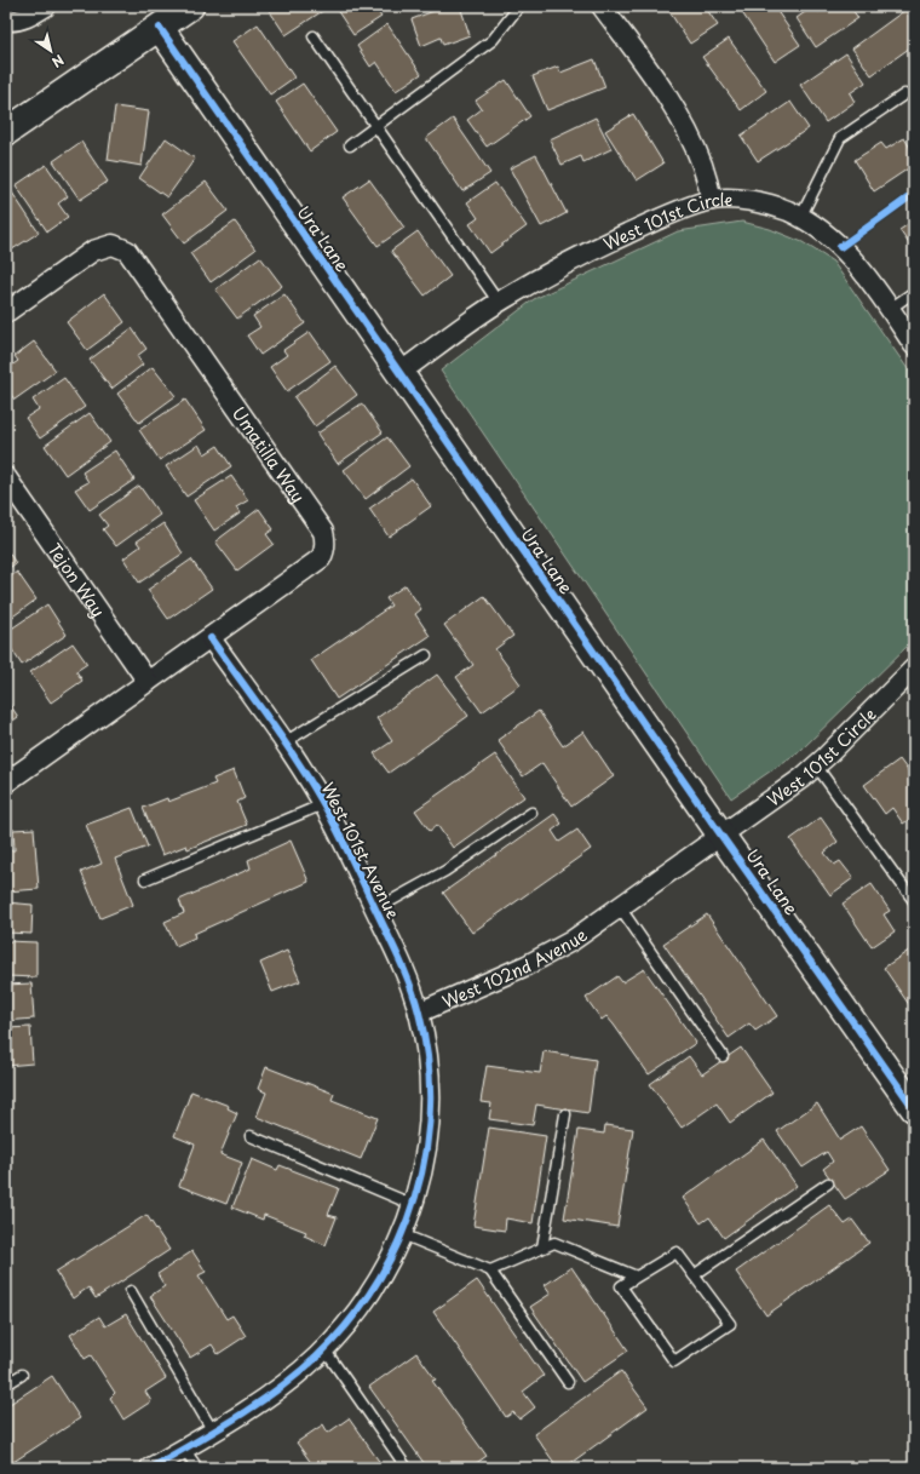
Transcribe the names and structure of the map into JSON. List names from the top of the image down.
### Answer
{
  "streets": {
    "street": [
      "West 101st Circle",
      "Ura Lane",
      "Umatilla Way",
      "Tejon Way",
      "West 101st Avenue",
      "West 102nd Avenue"
    ]
  },
  "crossings": [
    ["West 101st Circle", "Ura Lane"],
    ["West 101st Circle", "West 102nd Avenue"],
    ["Ura Lane", "West 102nd Avenue"],
    ["Umatilla Way", "West 101st Avenue"],
    ["West 101st Avenue", "West 102nd Avenue"]
  ],
  "north": "bottom right"
}
